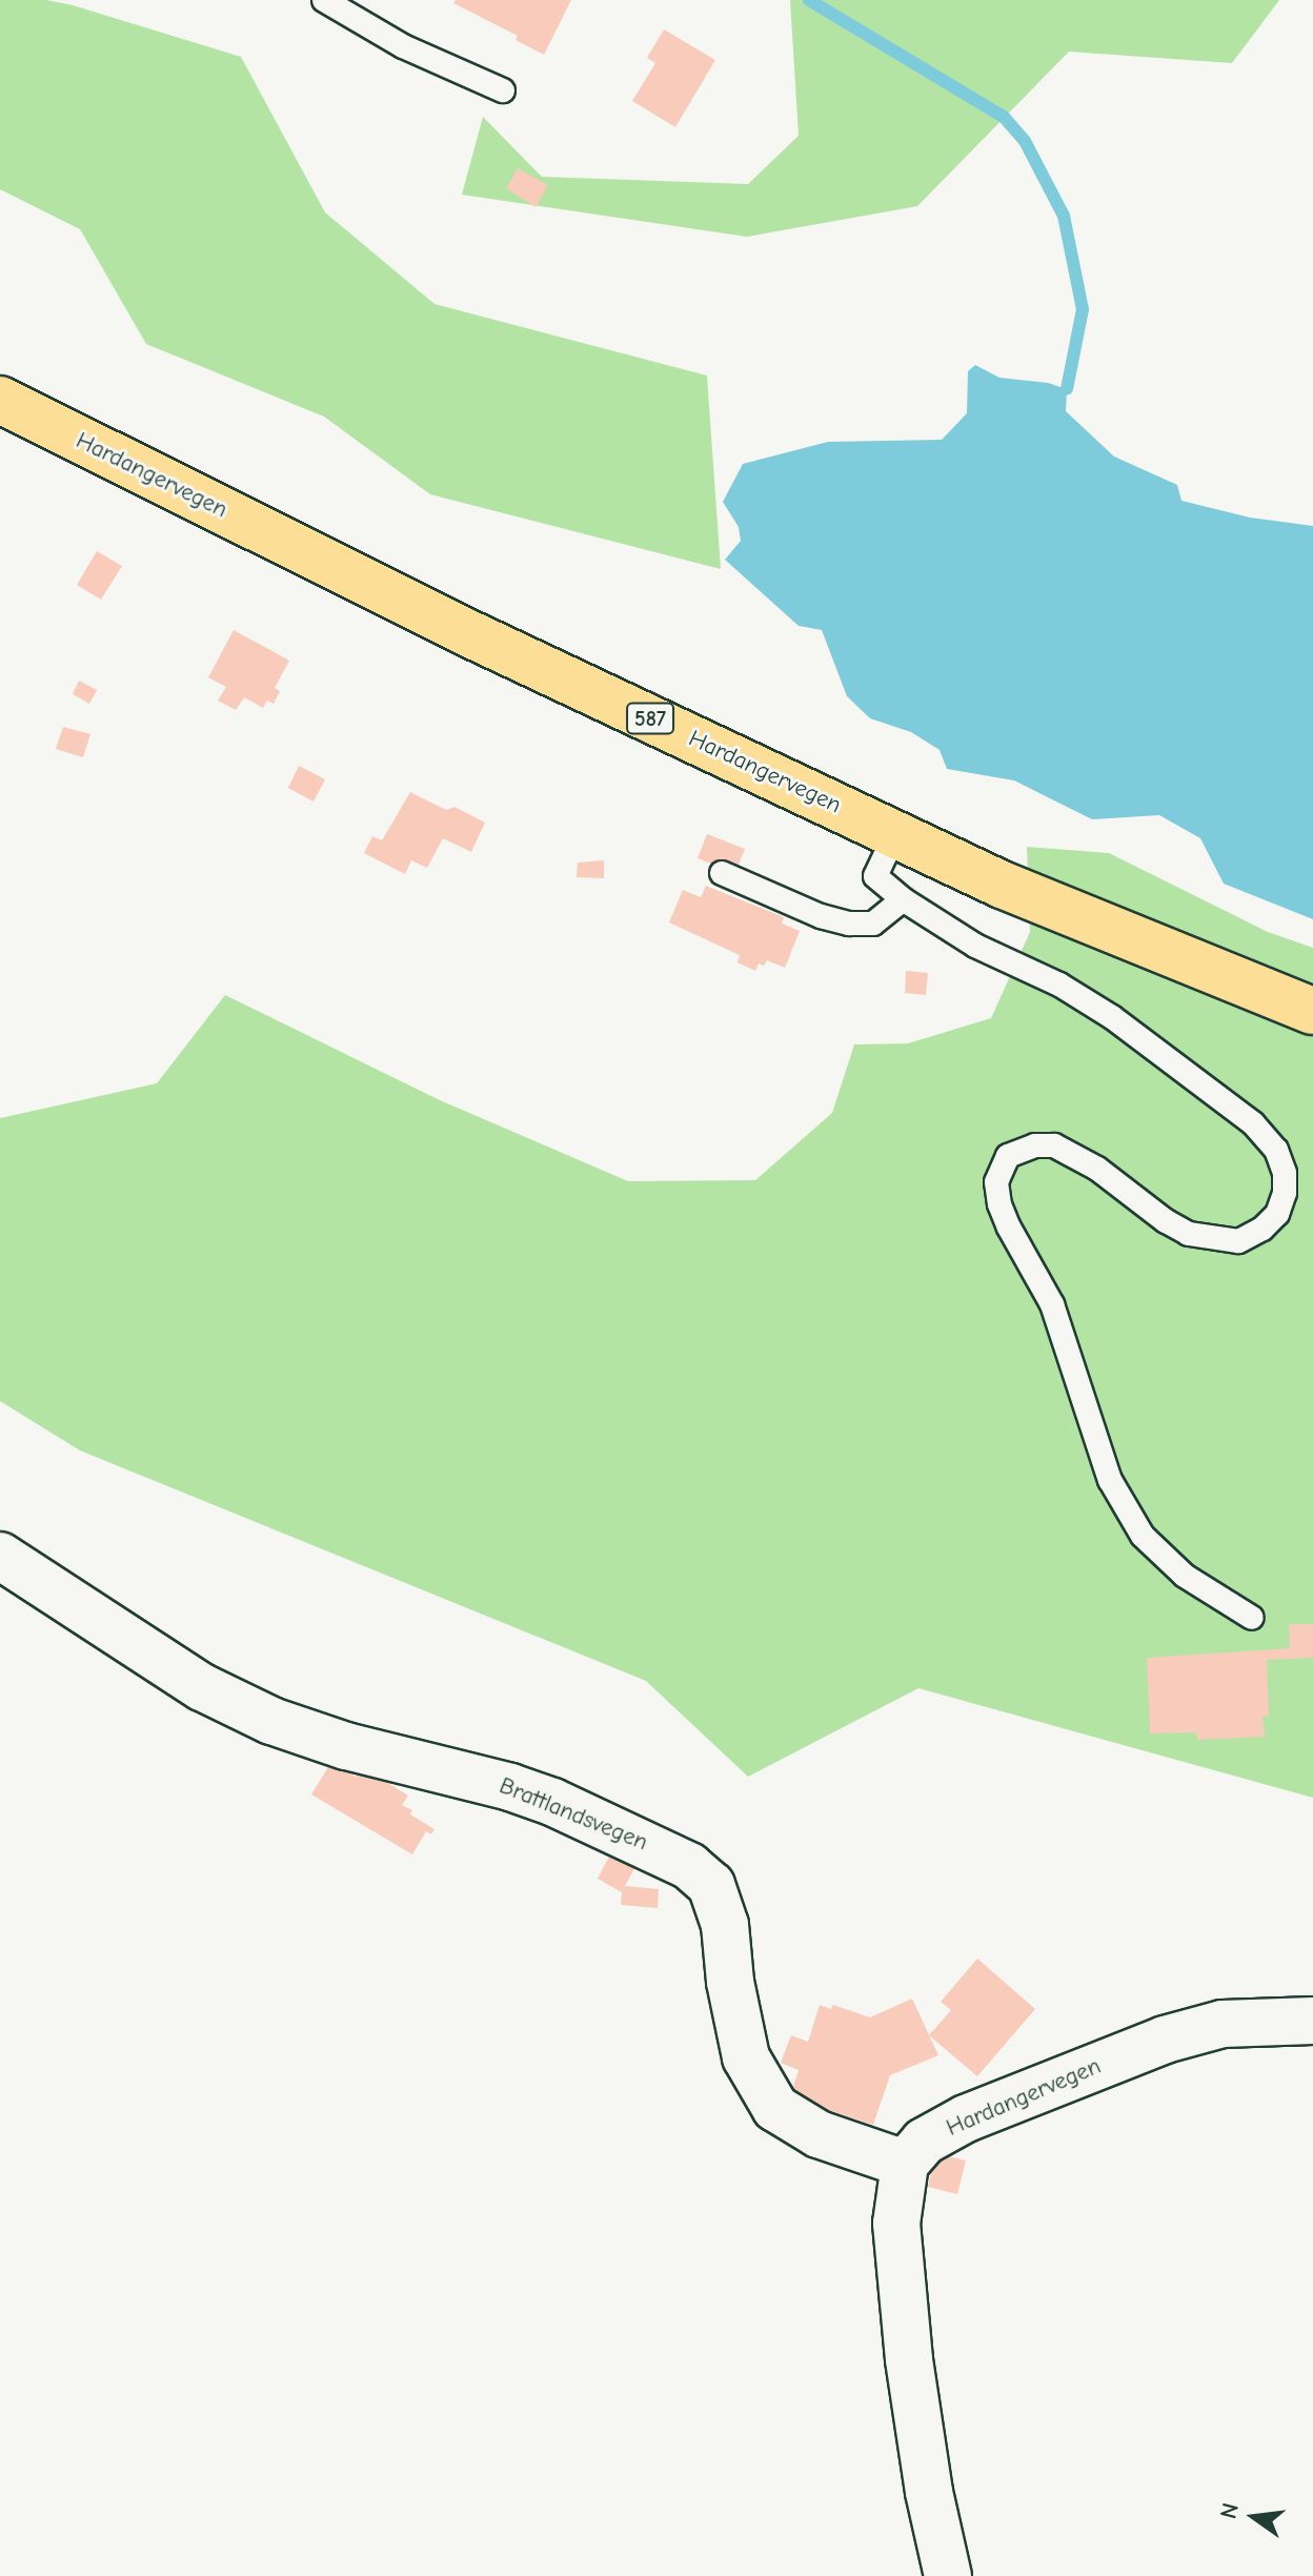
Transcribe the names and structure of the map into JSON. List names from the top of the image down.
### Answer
{
  "streets": {
    "main road": ["Hardangervegen", "587"],
    "street": ["Brattlandsvegen"]
  },
  "crossings": [
    ["Hardangervegen", "Brattlandsvegen"]
  ],
  "north": "left"
}
